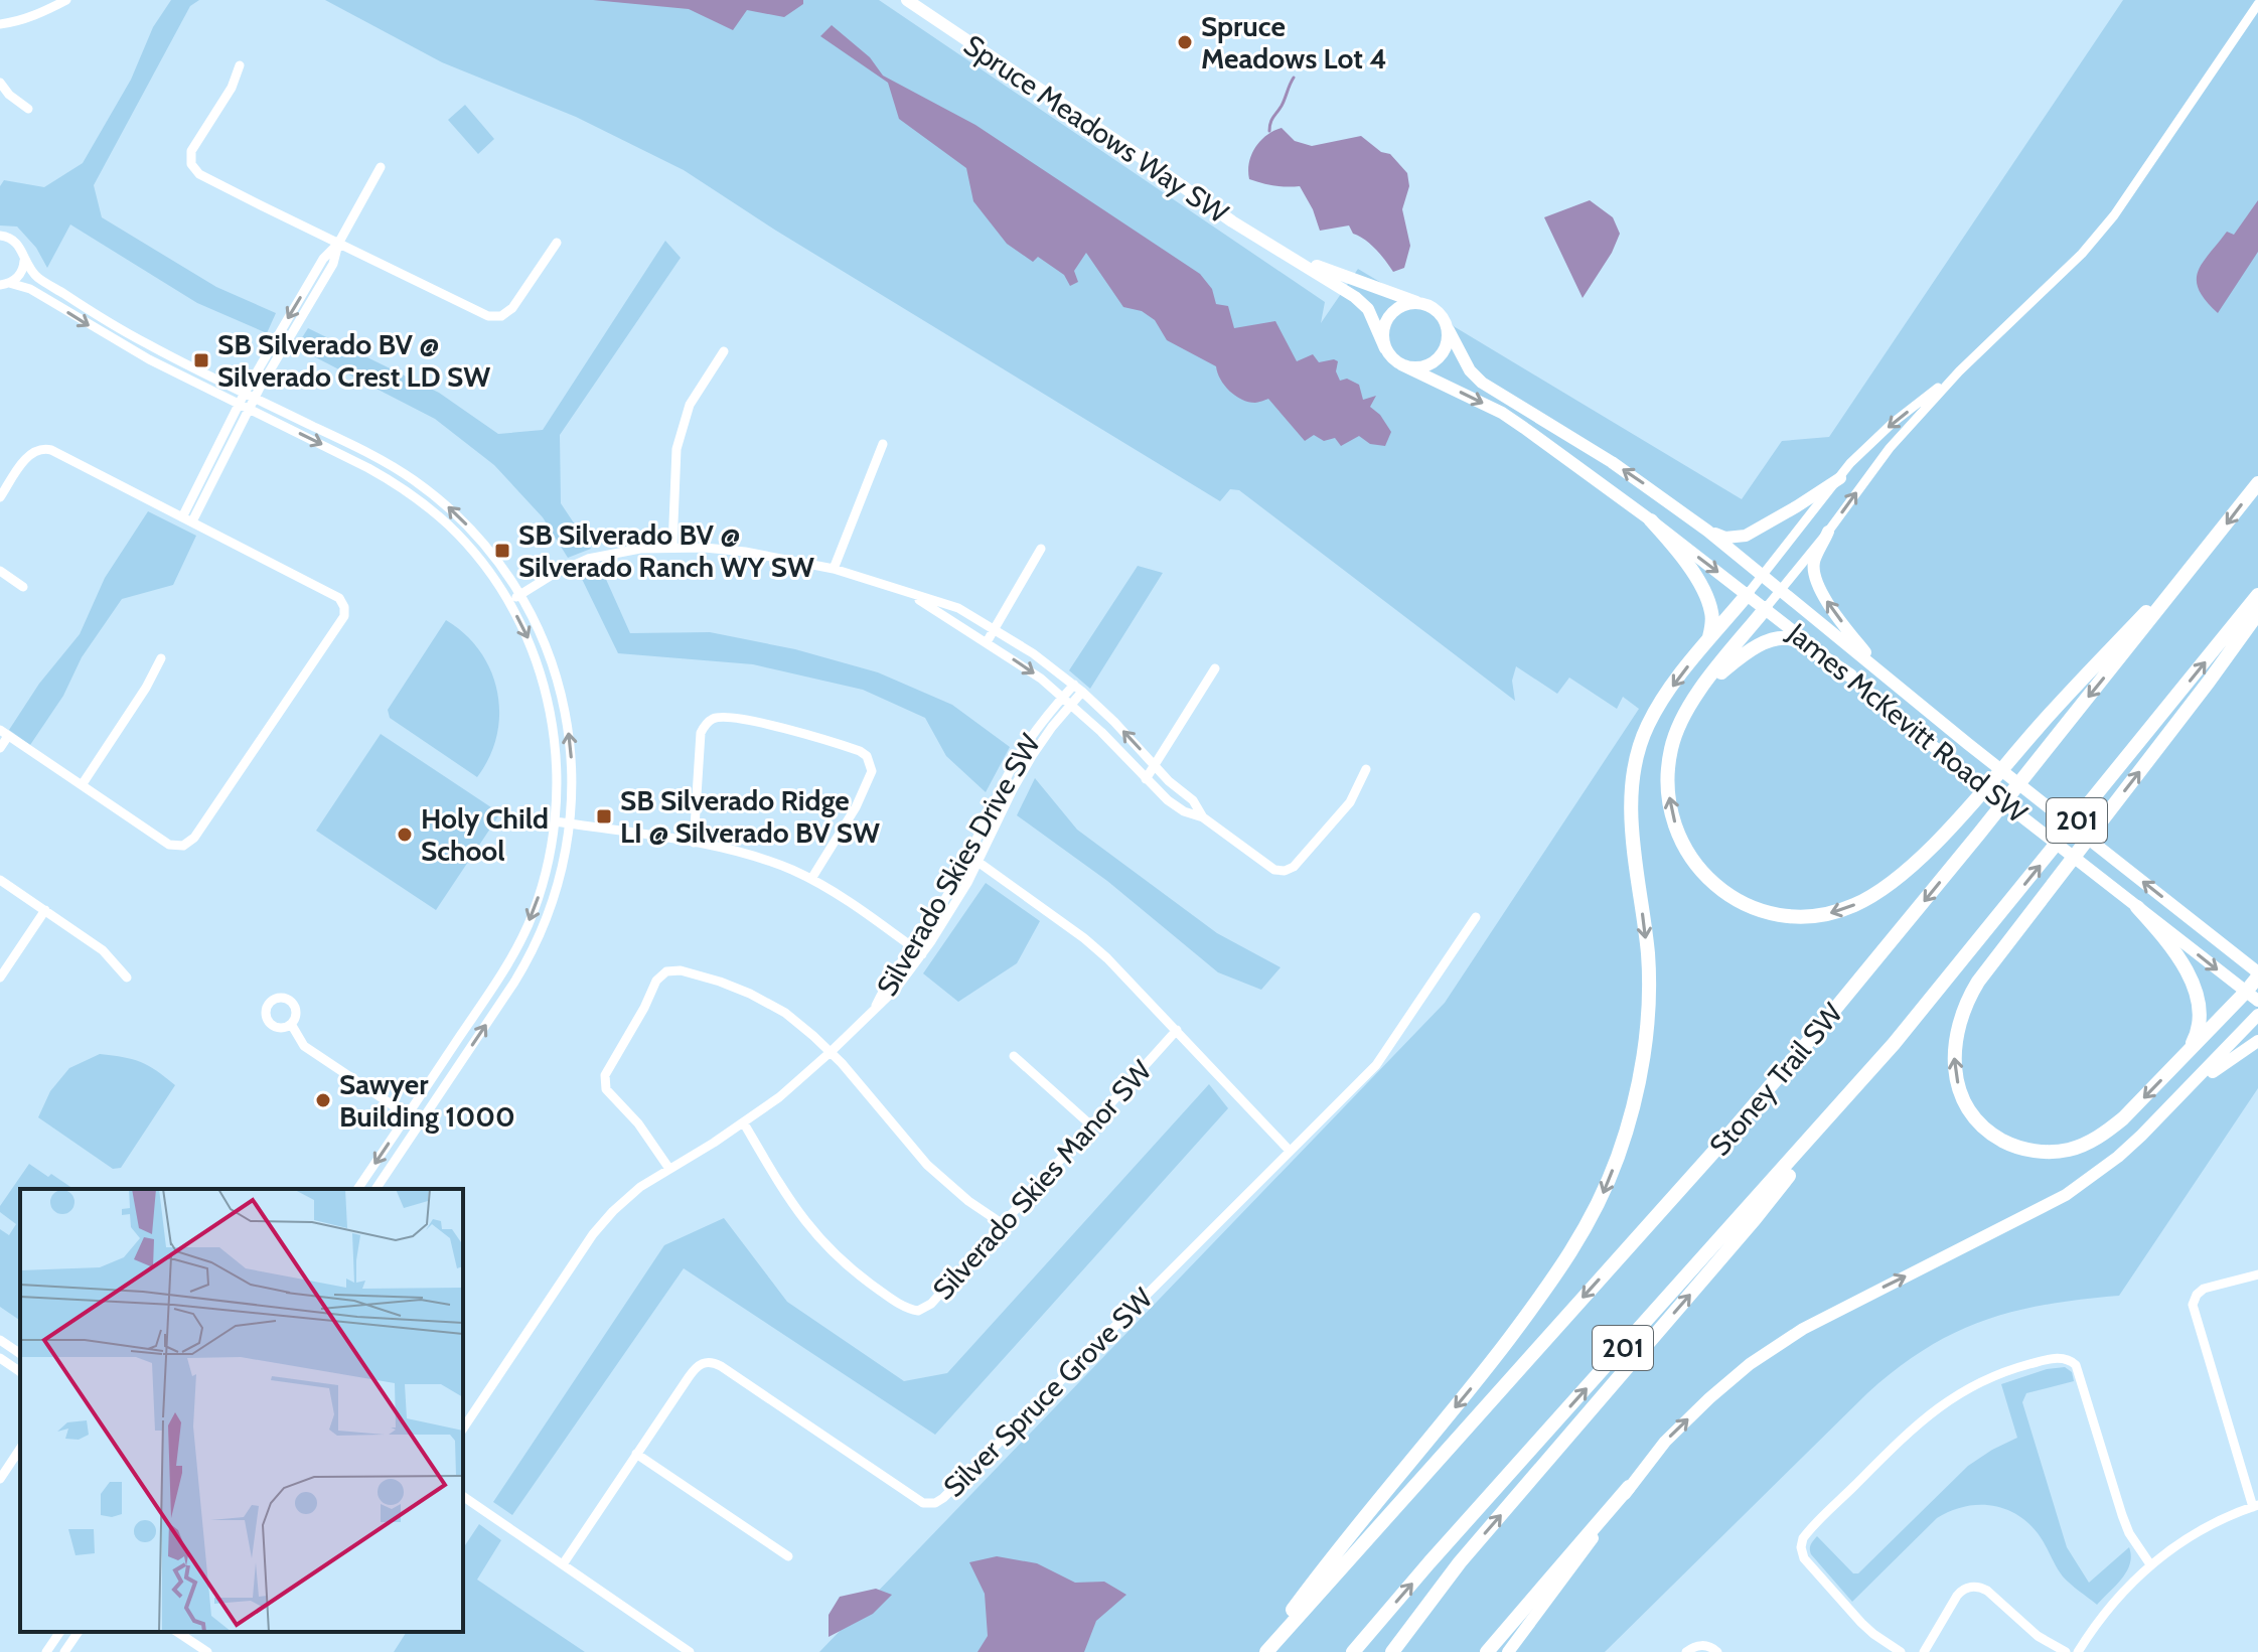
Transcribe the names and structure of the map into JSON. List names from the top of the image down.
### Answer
{
  "streets": {
    "highway": ["201", "Stoney Trail SW"],
    "main road": ["Spruce Meadows Way SW", "James McKevitt Road SW"],
    "street": ["Silverado Skies Drive SW", "Silverado Skies Manor SW", "Silver Spruce Grove SW"]
  },
  "crossings": [
    ["Silverado Skies Drive SW", "Silverado Skies Manor SW"]
  ],
  "places": {
    "other": ["Spruce Meadows Lot 4", "Holy Child School", "Sawyer Building 1000"],
    "transit": ["SB Silverado BV @ Silverado Crest LD SW", "SB Silverado BV @ Silverado Ranch WY SW", "SB Silverado Ridge LI @ Silverado BV SW"]
  }
}
